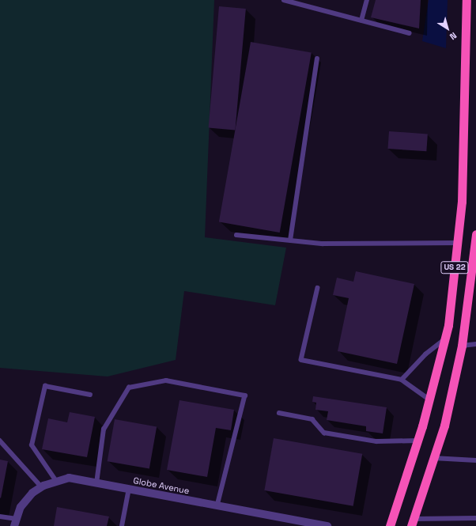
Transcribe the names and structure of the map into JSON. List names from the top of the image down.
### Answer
{
  "streets": {
    "highway": ["US 22"],
    "street": ["Globe Avenue"]
  },
  "north": "bottom right"
}
